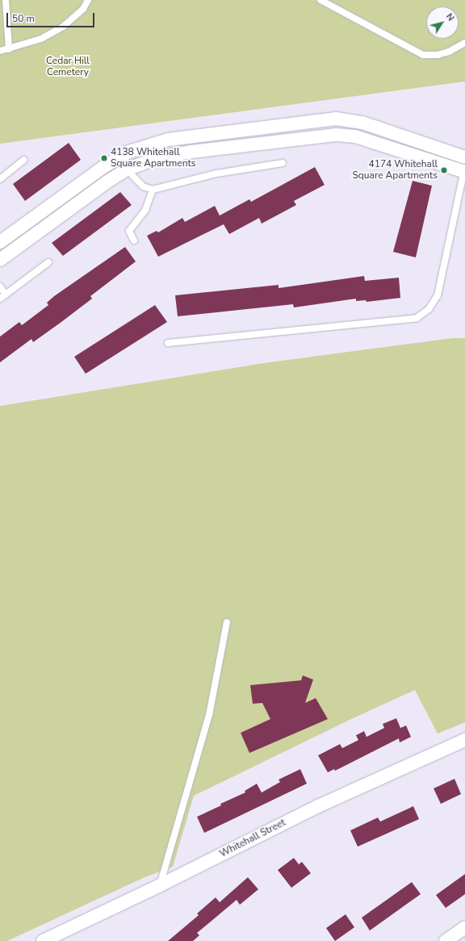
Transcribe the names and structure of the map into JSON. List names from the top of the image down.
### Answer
{
  "streets": {
    "street": ["Whitehall Street"]
  },
  "parks": ["Cedar Hill Cemetery"],
  "places": ["4138 Whitehall Square Apartments", "4174 Whitehall Square Apartments"],
  "scale_bar": "50 m",
  "north": "top right"
}
